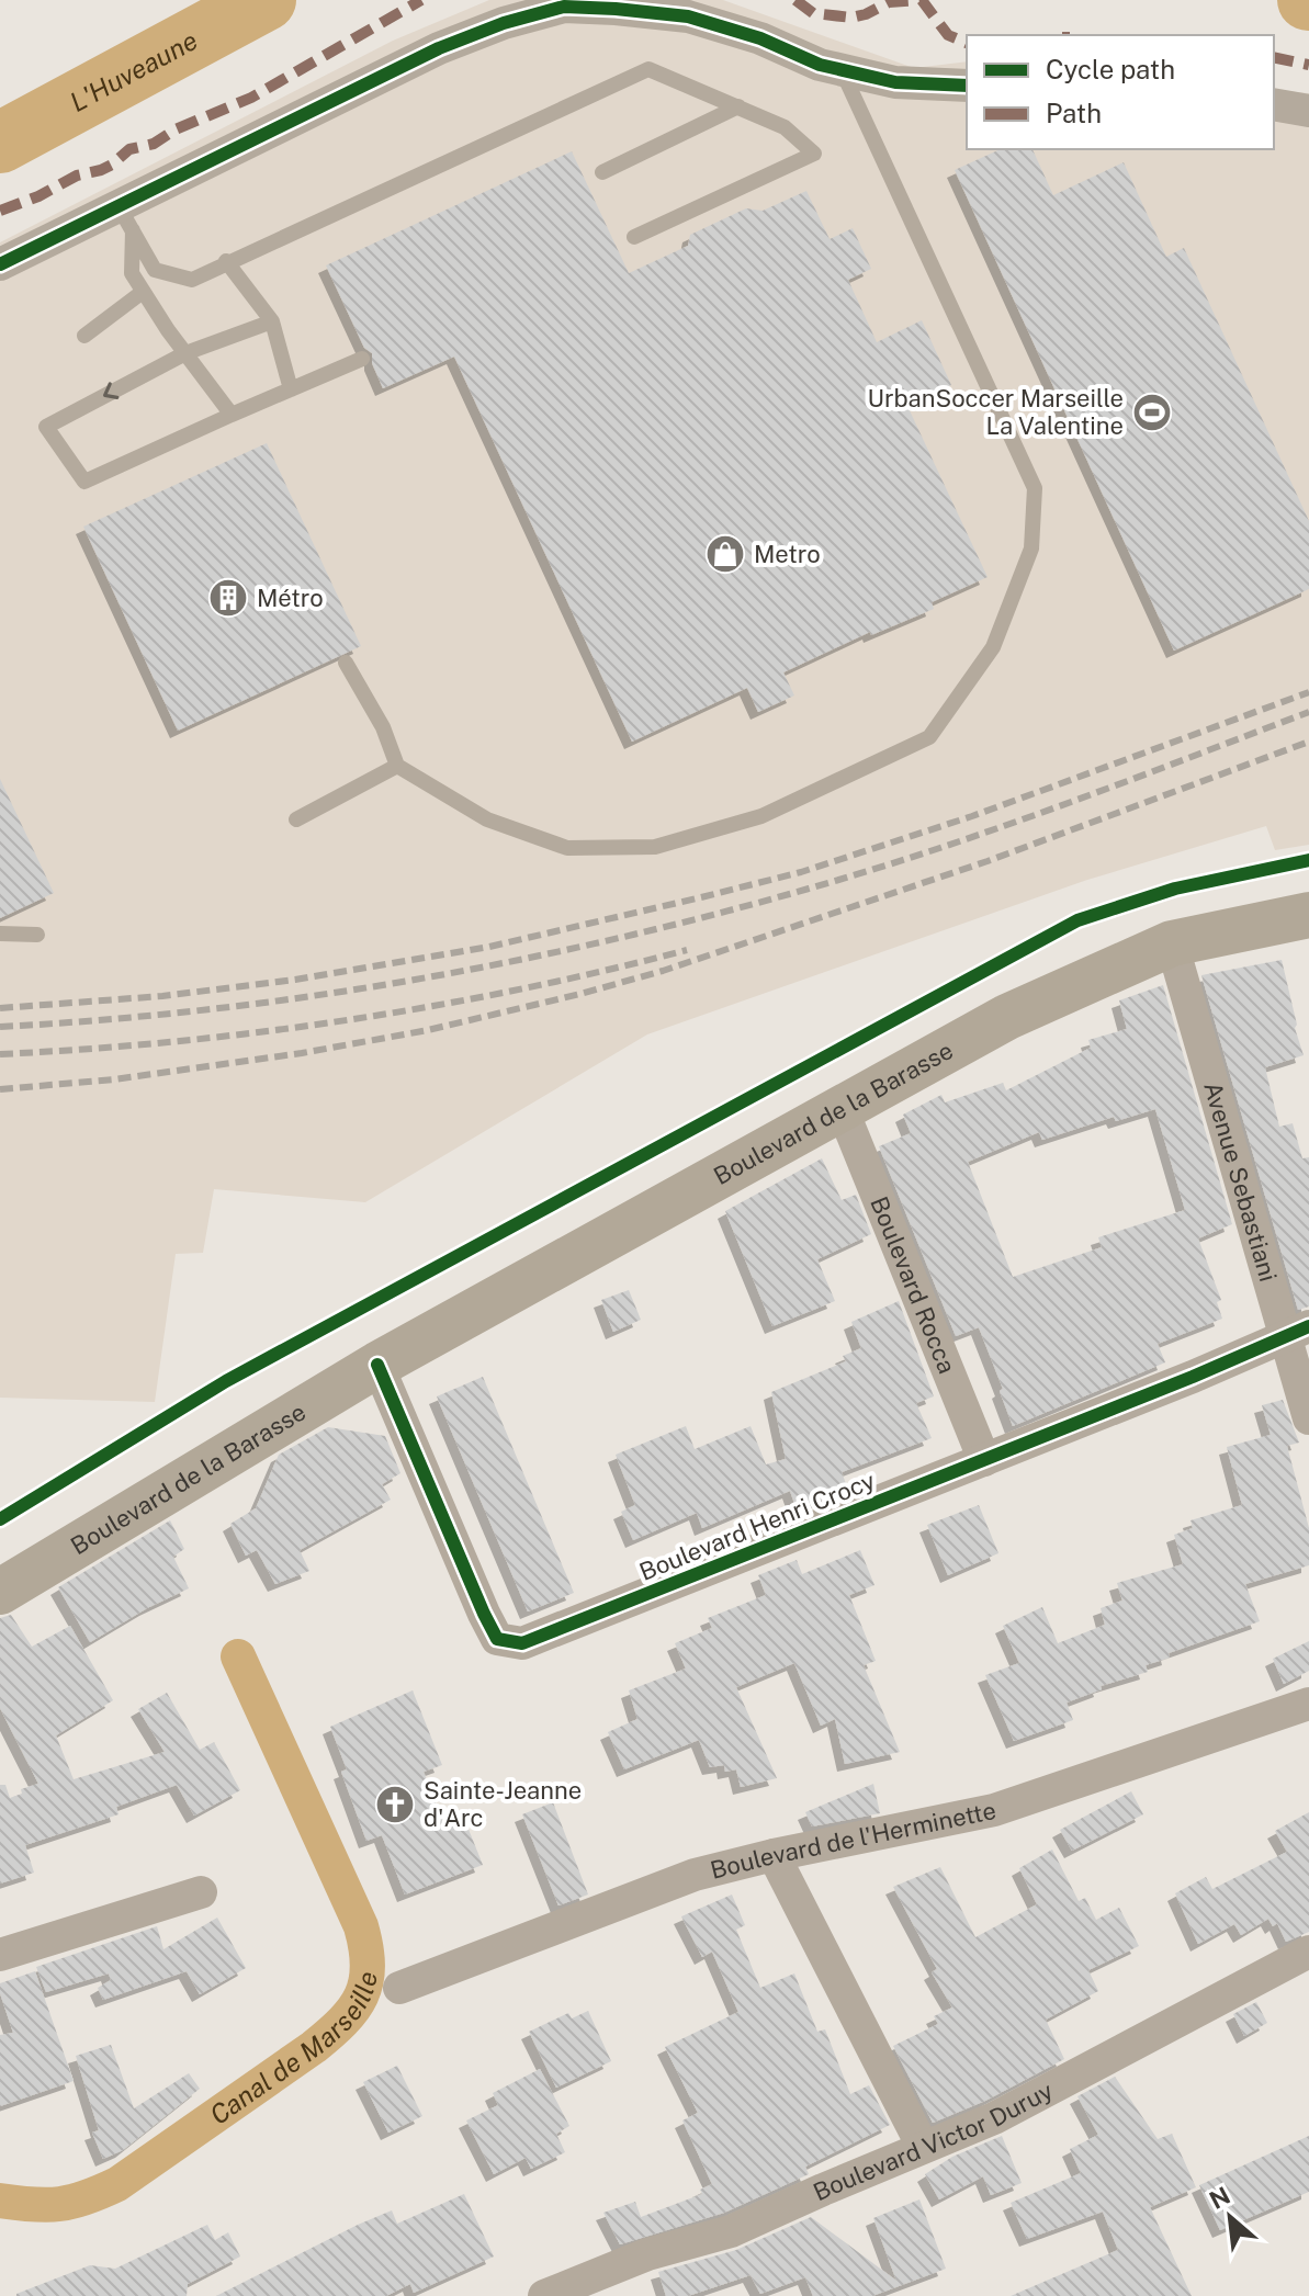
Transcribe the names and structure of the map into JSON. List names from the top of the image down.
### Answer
{
  "streets": {
    "main road": ["Boulevard de la Barasse"],
    "street": [
      "Avenue Sebastiani",
      "Boulevard Rocca",
      "Boulevard Henri Crocy",
      "Boulevard de l'Herminette",
      "Boulevard Victor Duruy"
    ]
  },
  "crossings": [
    ["Boulevard de la Barasse", "Avenue Sebastiani"],
    ["Boulevard de la Barasse", "Boulevard Rocca"],
    ["Boulevard de la Barasse", "Boulevard Henri Crocy"],
    ["Avenue Sebastiani", "Boulevard Henri Crocy"],
    ["Boulevard Rocca", "Boulevard Henri Crocy"]
  ],
  "water": ["L'Huveaune", "Canal de Marseille"],
  "places": {
    "sports": ["UrbanSoccer Marseille La Valentine"],
    "shop": ["Metro"],
    "building": ["Métro"],
    "church": ["Sainte-Jeanne d'Arc"]
  },
  "legend": ["Cycle path", "Path"],
  "north": "top left"
}
